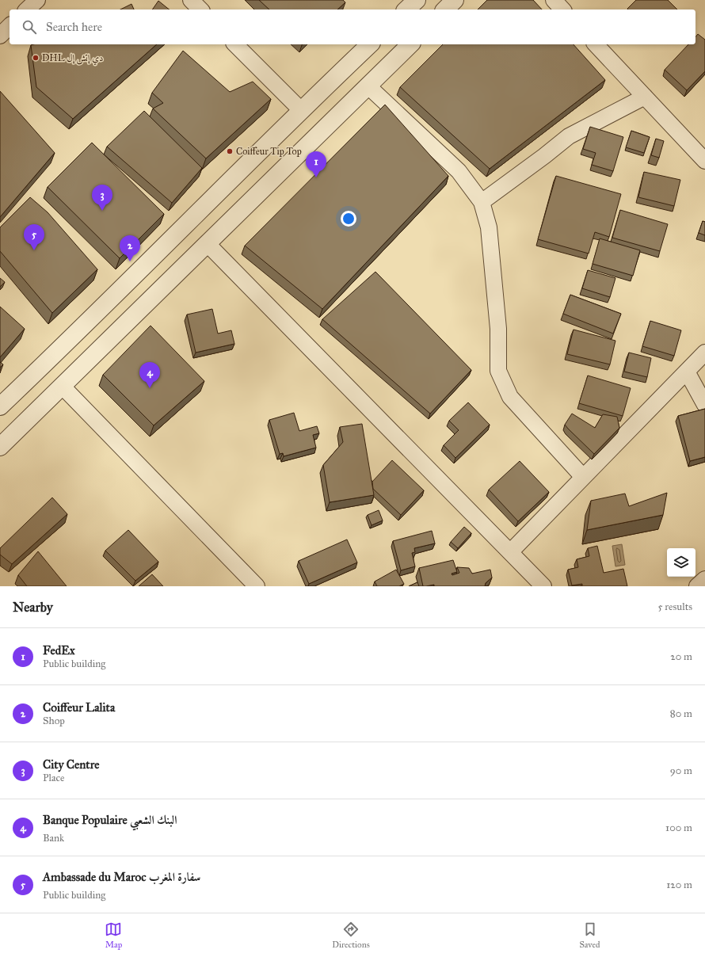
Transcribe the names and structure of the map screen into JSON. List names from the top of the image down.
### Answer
{
  "places": ["DHL دي إتش إل", "Coiffeur Tip Top"],
  "page": {
    "search": "Search here",
    "pins": [
      "1",
      "3",
      "5",
      "2",
      "4"
    ],
    "heading": ["Nearby", "5 results"],
    "list": [
      {
        "mark": "1",
        "name": "FedEx",
        "note": "Public building",
        "value": "20 m"
      },
      {
        "mark": "2",
        "name": "Coiffeur Lalita",
        "note": "Shop",
        "value": "80 m"
      },
      {
        "mark": "3",
        "name": "City Centre",
        "note": "Place",
        "value": "90 m"
      },
      {
        "mark": "4",
        "name": "Banque Populaire البنك الشعبي",
        "note": "Bank",
        "value": "100 m"
      },
      {
        "mark": "5",
        "name": "Ambassade du Maroc سفارة المغرب",
        "note": "Public building",
        "value": "120 m"
      }
    ],
    "nav": ["Map", "Directions", "Saved"]
  }
}
